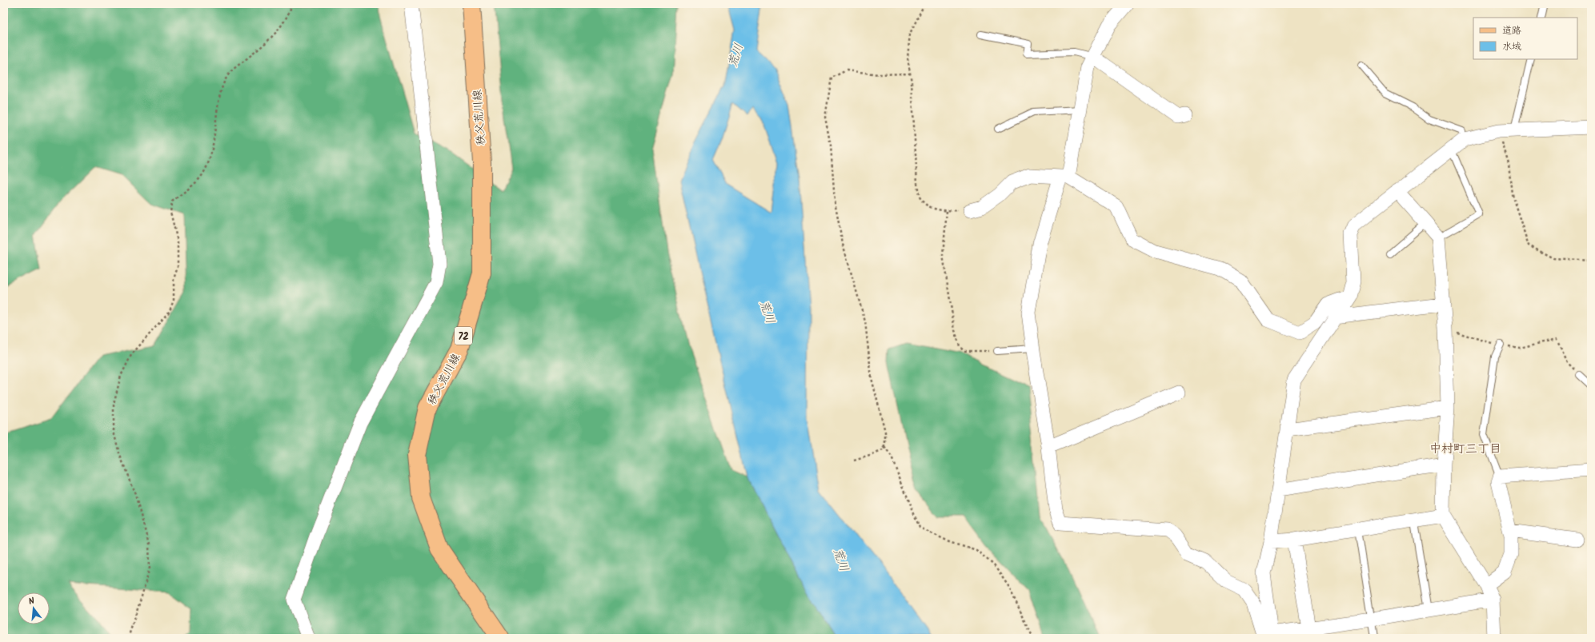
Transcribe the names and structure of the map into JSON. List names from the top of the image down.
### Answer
{
  "streets": {
    "main road": ["秩父荒川線", "72"]
  },
  "districts": ["中村町三丁目"],
  "water": ["荒川"],
  "legend": ["道路", "水域"],
  "north": "top"
}
